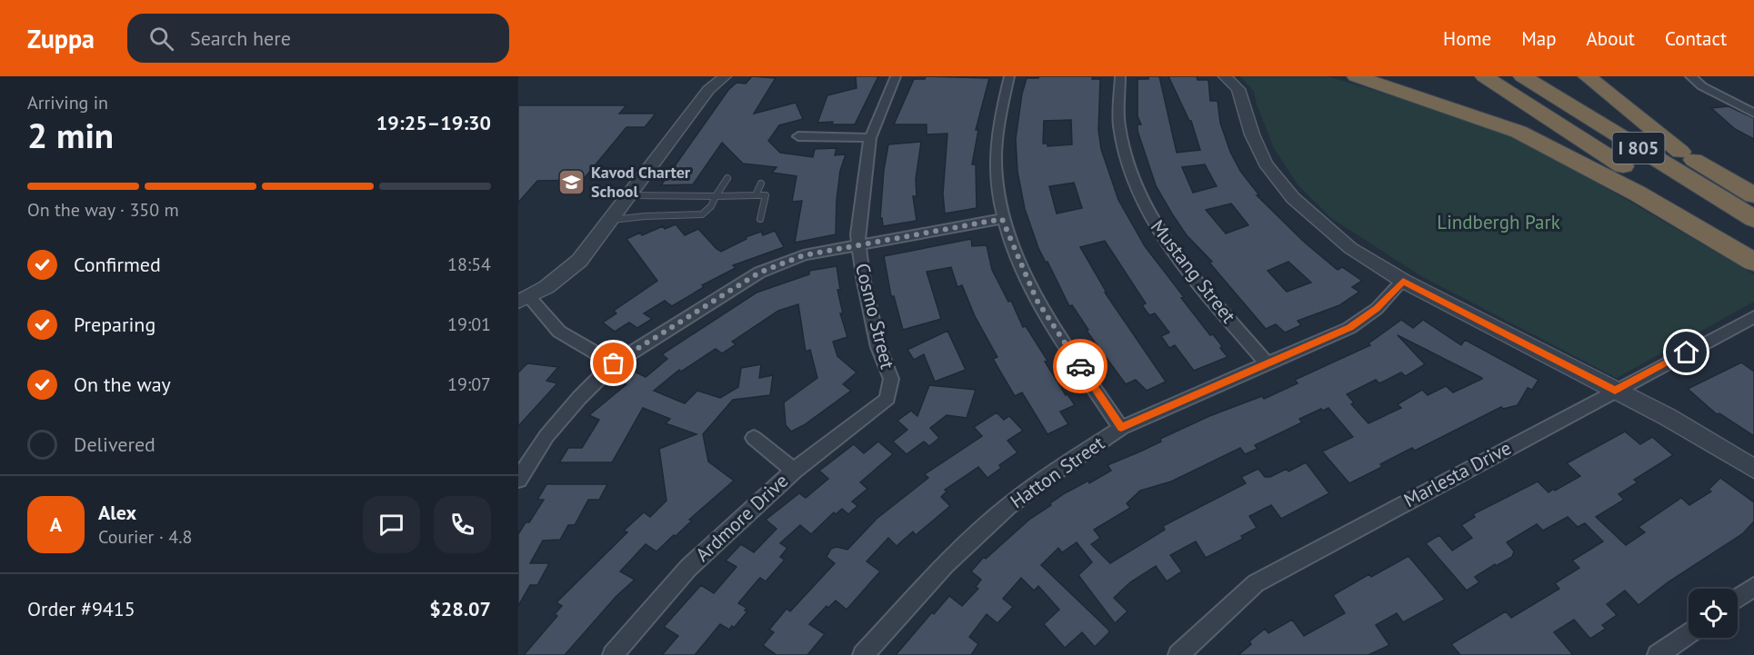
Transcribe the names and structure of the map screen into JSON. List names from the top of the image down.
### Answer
{
  "streets": {
    "highway": ["I 805"],
    "street": [
      "Mustang Street",
      "Cosmo Street",
      "Hatton Street",
      "Marlesta Drive",
      "Ardmore Drive"
    ]
  },
  "crossings": [
    ["Mustang Street", "Hatton Street"],
    ["Cosmo Street", "Ardmore Drive"]
  ],
  "parks": ["Lindbergh Park"],
  "places": {
    "school or university": ["Kavod Charter School"]
  },
  "page": {
    "header": "Zuppa",
    "search": "Search here",
    "nav": [
      "Home",
      "Map",
      "About",
      "Contact"
    ],
    "heading": ["2 min", "Arriving in", "19:25–19:30"],
    "panel": [
      "Alex",
      "Courier · 4.8",
      "Order #9415",
      "$28.07"
    ],
    "bar": "On the way · 350 m",
    "list": [
      ["Confirmed", "18:54"],
      ["Preparing", "19:01"],
      ["On the way", "19:07"],
      "Delivered"
    ],
    "round": "A"
  }
}
